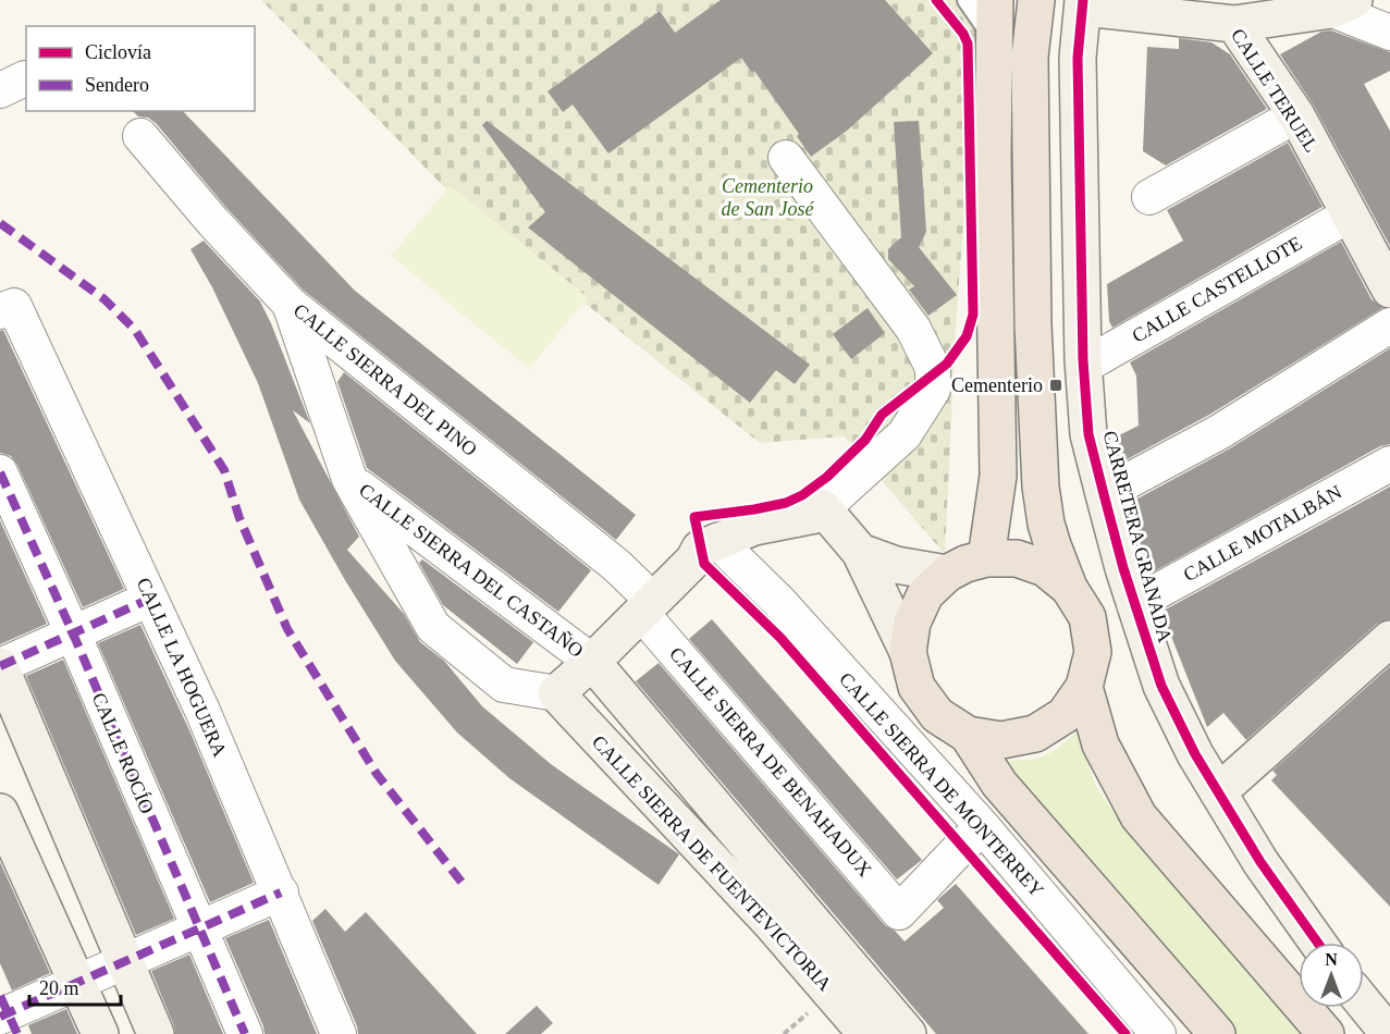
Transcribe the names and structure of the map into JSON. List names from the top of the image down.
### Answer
{
  "streets": {
    "street": [
      "CALLE TERUEL",
      "CALLE CASTELLOTE",
      "CALLE SIERRA DEL PINO",
      "CALLE MOTALBÁN",
      "CARRETERA GRANADA",
      "CALLE SIERRA DEL CASTAÑO",
      "CALLE LA HOGUERA",
      "CALLE ROCÍO",
      "CALLE SIERRA DE BENAHADUX",
      "CALLE SIERRA DE MONTERREY",
      "CALLE SIERRA DE FUENTEVICTORIA"
    ]
  },
  "crossings": [
    ["CALLE TERUEL", "CALLE CASTELLOTE"],
    ["CALLE TERUEL", "CARRETERA GRANADA"],
    ["CALLE CASTELLOTE", "CARRETERA GRANADA"],
    ["CALLE SIERRA DEL PINO", "CALLE SIERRA DE BENAHADUX"],
    ["CALLE MOTALBÁN", "CARRETERA GRANADA"],
    ["CALLE SIERRA DE BENAHADUX", "CALLE SIERRA DE MONTERREY"]
  ],
  "parks": ["Cementerio de San José"],
  "places": {
    "transit": ["Cementerio"]
  },
  "legend": ["Ciclovía", "Sendero"],
  "scale_bar": "20 m",
  "north": "top"
}
